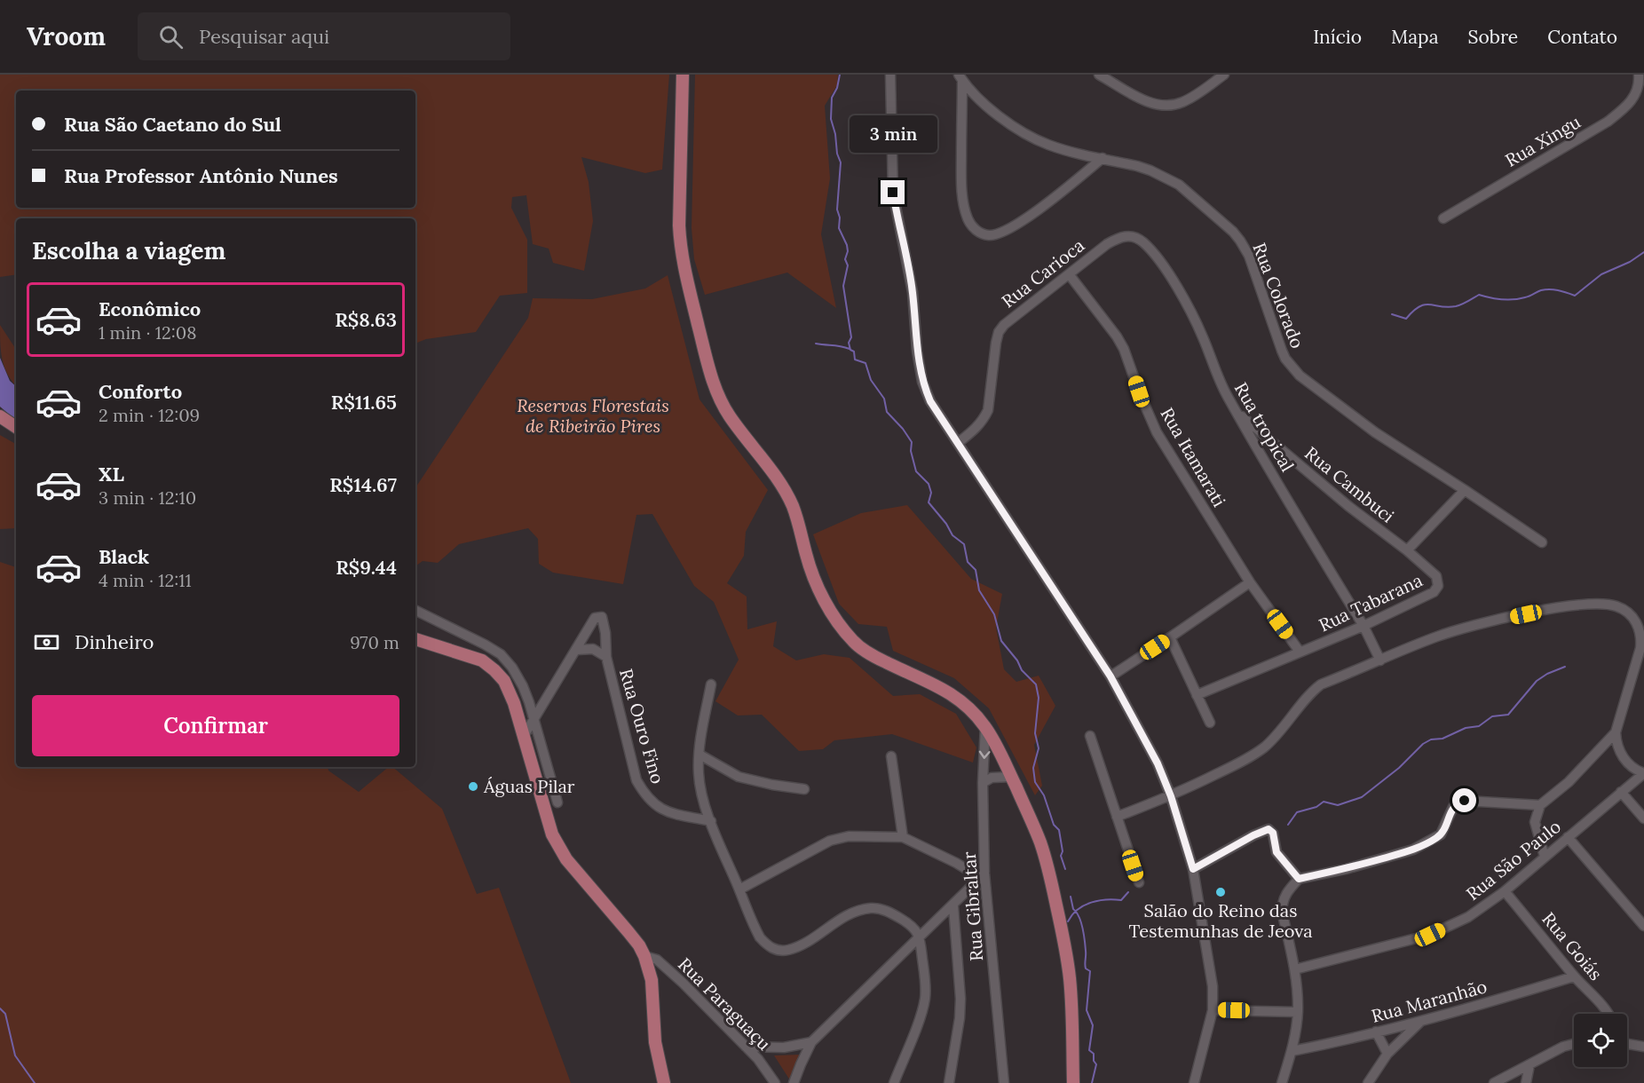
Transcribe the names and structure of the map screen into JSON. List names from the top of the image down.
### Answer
{
  "streets": {
    "street": [
      "Rua Xingu",
      "Rua Carioca",
      "Rua Colorado",
      "Rua tropical",
      "Rua Itamarati",
      "Rua Cambuci",
      "Rua Tabarana",
      "Rua Ouro Fino",
      "Rua São Paulo",
      "Rua Gibraltar",
      "Rua Goiás",
      "Rua Maranhão",
      "Rua Paraguaçu"
    ]
  },
  "crossings": [
    ["Rua Carioca", "Rua tropical"],
    ["Rua Carioca", "Rua Itamarati"],
    ["Rua tropical", "Rua Cambuci"],
    ["Rua tropical", "Rua Tabarana"],
    ["Rua Itamarati", "Rua Tabarana"],
    ["Rua Cambuci", "Rua Tabarana"],
    ["Rua São Paulo", "Rua Goiás"],
    ["Rua Goiás", "Rua Maranhão"]
  ],
  "parks": ["Reservas Florestais de Ribeirão Pires"],
  "places": ["Águas Pilar", "Salão do Reino das Testemunhas de Jeova"],
  "page": {
    "header": "Vroom",
    "search": "Pesquisar aqui",
    "nav": [
      "Início",
      "Mapa",
      "Sobre",
      "Contato"
    ],
    "banner": ["Rua São Caetano do Sul", "Rua Professor Antônio Nunes"],
    "bubble": "3 min",
    "heading": "Escolha a viagem",
    "list": [
      {
        "name": "Econômico",
        "note": "1 min · 12:08",
        "value": "R$8.63"
      },
      {
        "name": "Conforto",
        "note": "2 min · 12:09",
        "value": "R$11.65"
      },
      {
        "name": "XL",
        "note": "3 min · 12:10",
        "value": "R$14.67"
      },
      {
        "name": "Black",
        "note": "4 min · 12:11",
        "value": "R$9.44"
      }
    ],
    "pay": ["Dinheiro", "970 m"],
    "buttons": "Confirmar"
  }
}
